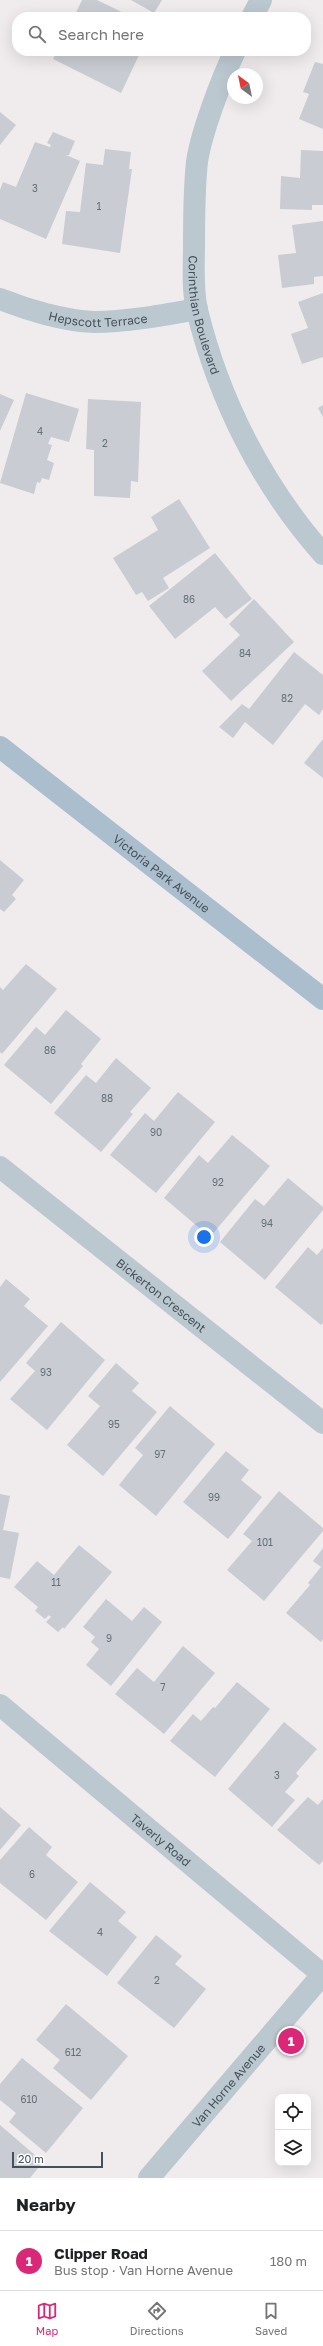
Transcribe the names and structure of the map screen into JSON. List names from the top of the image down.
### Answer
{
  "streets": {
    "main road": ["Victoria Park Avenue"],
    "street": [
      "Corinthian Boulevard",
      "Hepscott Terrace",
      "Bickerton Crescent",
      "Taverly Road",
      "Van Horne Avenue"
    ]
  },
  "crossings": [
    ["Corinthian Boulevard", "Hepscott Terrace"],
    ["Taverly Road", "Van Horne Avenue"]
  ],
  "house_numbers": [
    "3",
    "1",
    "4",
    "2",
    "86",
    "84",
    "82",
    "86",
    "88",
    "90",
    "92",
    "94",
    "93",
    "95",
    "97",
    "99",
    "101",
    "11",
    "9",
    "7",
    "3",
    "6",
    "4",
    "2",
    "612",
    "610"
  ],
  "scale_bar": "20 m",
  "north": "top left",
  "page": {
    "search": "Search here",
    "pins": "1",
    "scale": "20 m",
    "heading": "Nearby",
    "list": [
      {
        "mark": "1",
        "name": "Clipper Road",
        "note": "Bus stop · Van Horne Avenue",
        "value": "180 m"
      }
    ],
    "nav": ["Map", "Directions", "Saved"]
  }
}
